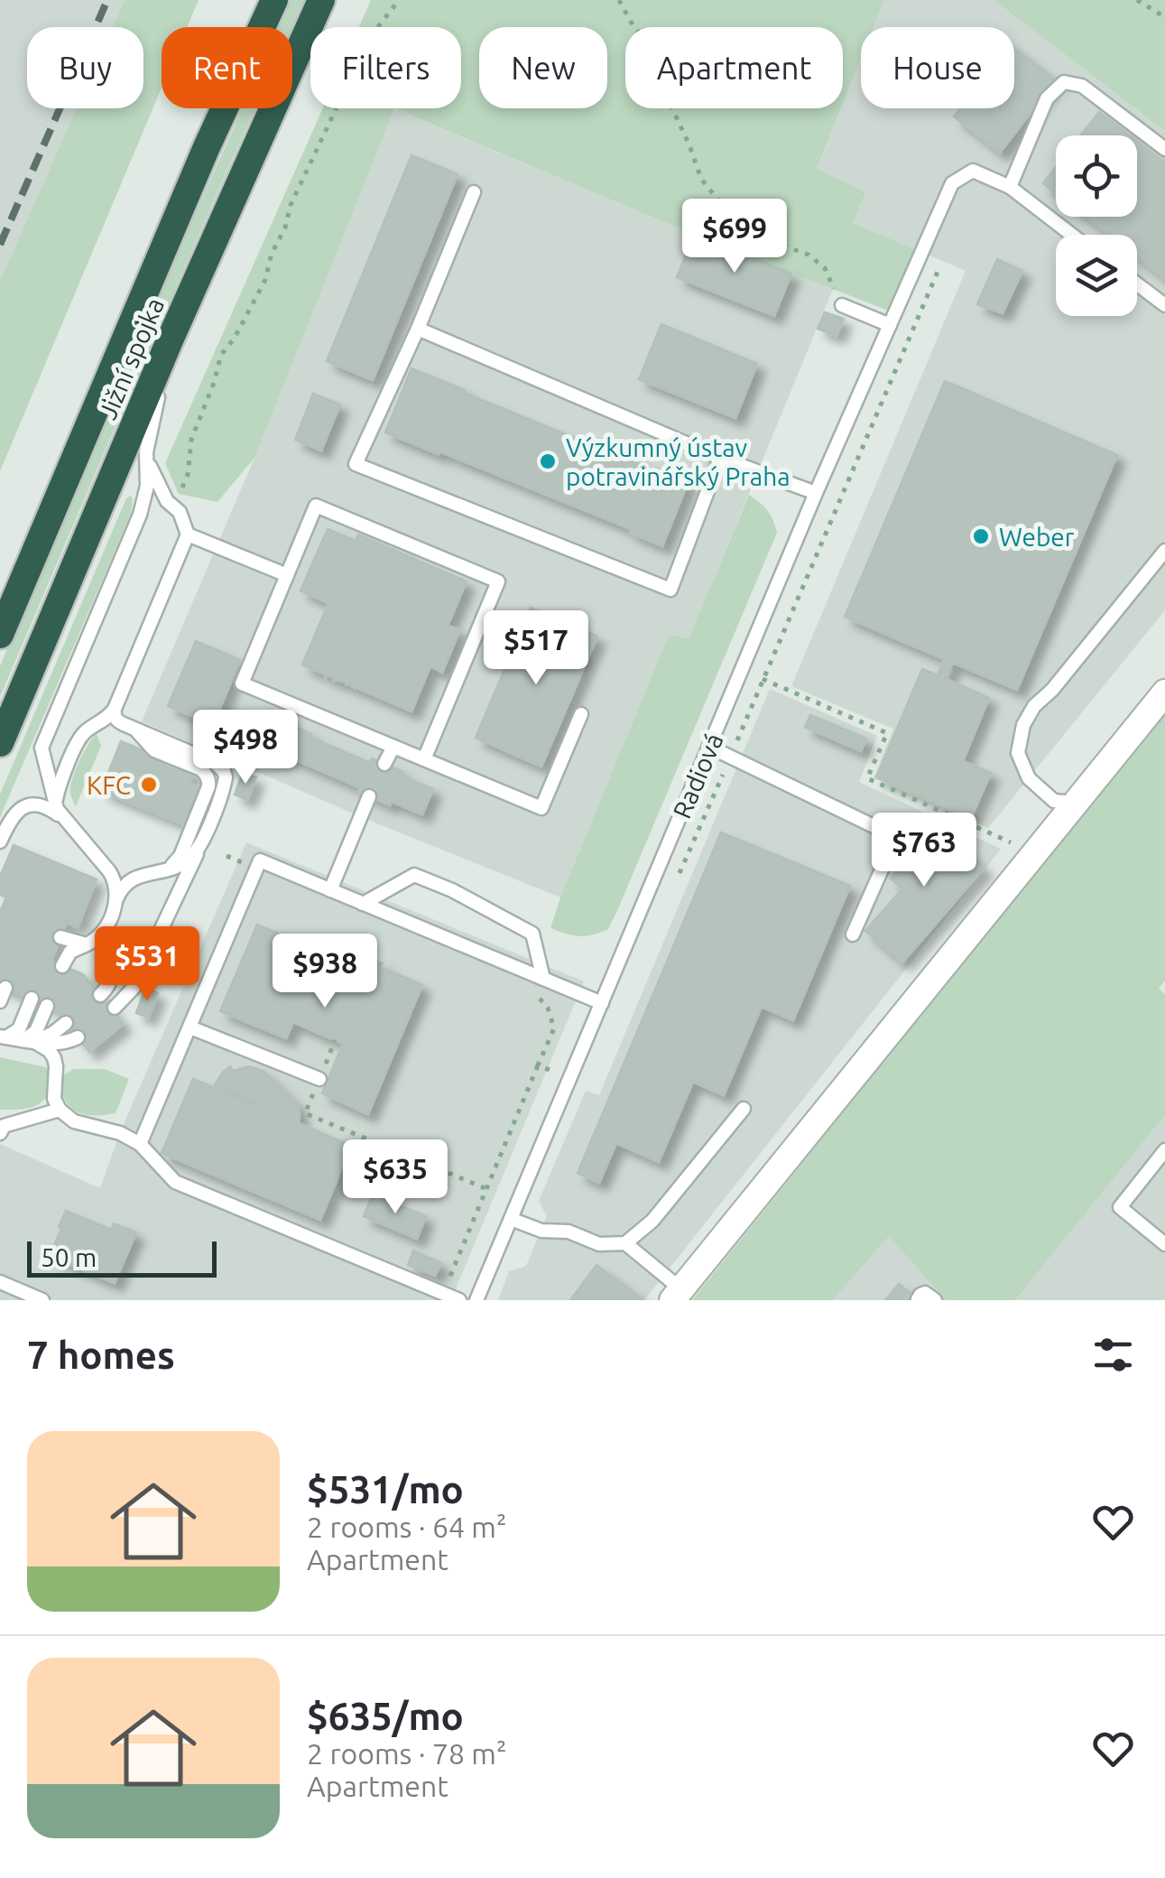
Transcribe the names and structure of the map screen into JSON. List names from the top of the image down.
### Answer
{
  "streets": {
    "highway": ["Jižní spojka"],
    "lane": ["Radiová"]
  },
  "places": ["Výzkumný ústav potravinářský Praha", "Weber", "KFC"],
  "scale_bar": "50 m",
  "page": {
    "chip": [
      "Buy",
      "Rent",
      "Filters",
      "New",
      "Apartment",
      "House"
    ],
    "price": [
      "$699",
      "$517",
      "$498",
      "$763",
      "$531",
      "$938",
      "$635"
    ],
    "scale": "50 m",
    "heading": "7 homes",
    "list": [
      {
        "name": "$531/mo",
        "note": "2 rooms · 64 m² · Apartment"
      },
      {
        "name": "$635/mo",
        "note": "2 rooms · 78 m² · Apartment"
      }
    ]
  }
}
